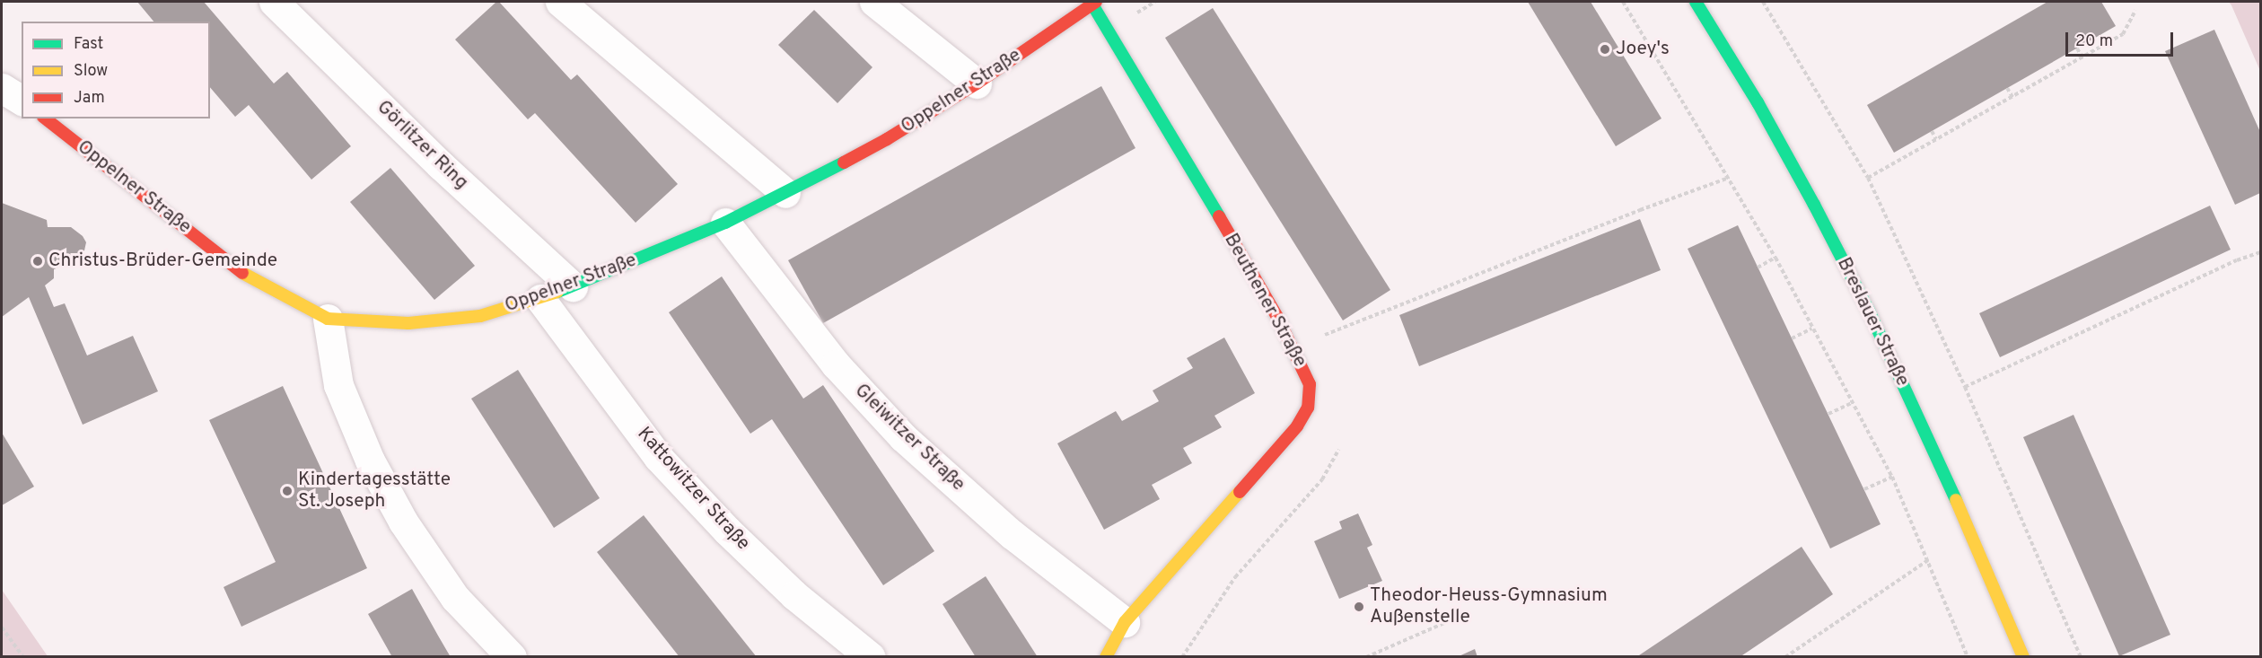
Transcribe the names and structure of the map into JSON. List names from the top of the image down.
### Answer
{
  "streets": {
    "street": [
      "Oppelner Straße",
      "Görlitzer Ring",
      "Beuthener Straße",
      "Breslauer Straße",
      "Gleiwitzer Straße",
      "Kattowitzer Straße"
    ]
  },
  "crossings": [
    ["Oppelner Straße", "Görlitzer Ring"],
    ["Oppelner Straße", "Beuthener Straße"],
    ["Oppelner Straße", "Gleiwitzer Straße"],
    ["Oppelner Straße", "Kattowitzer Straße"],
    ["Beuthener Straße", "Gleiwitzer Straße"]
  ],
  "places": [
    "Joey's",
    "Christus-Brüder-Gemeinde",
    "Kindertagesstätte St. Joseph",
    "Theodor-Heuss-Gymnasium Außenstelle"
  ],
  "legend": ["Fast", "Slow", "Jam"],
  "scale_bar": "20 m"
}
